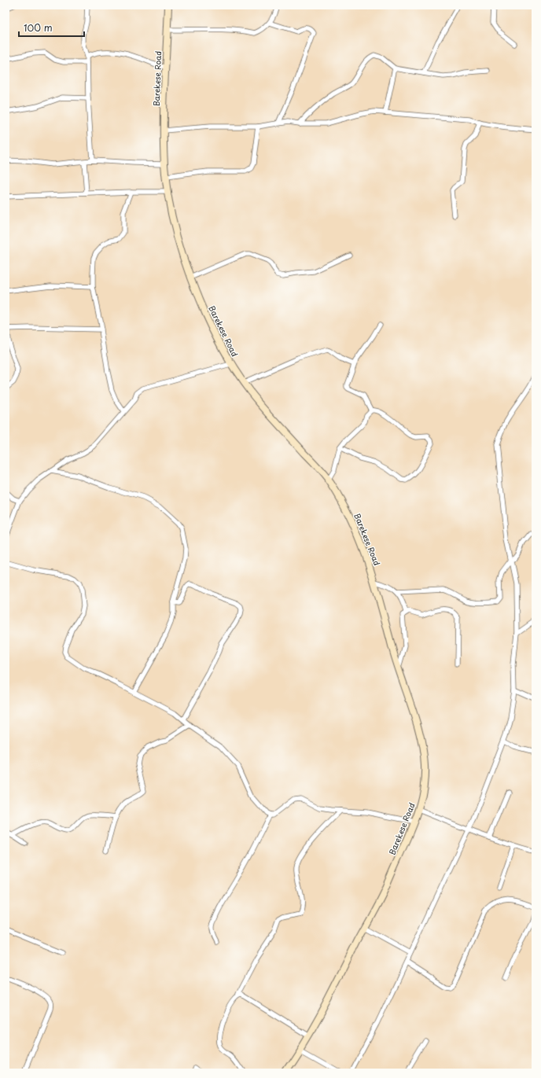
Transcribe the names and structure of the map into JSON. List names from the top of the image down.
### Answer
{
  "streets": {
    "main road": ["Barekese Road"]
  },
  "scale_bar": "100 m"
}
